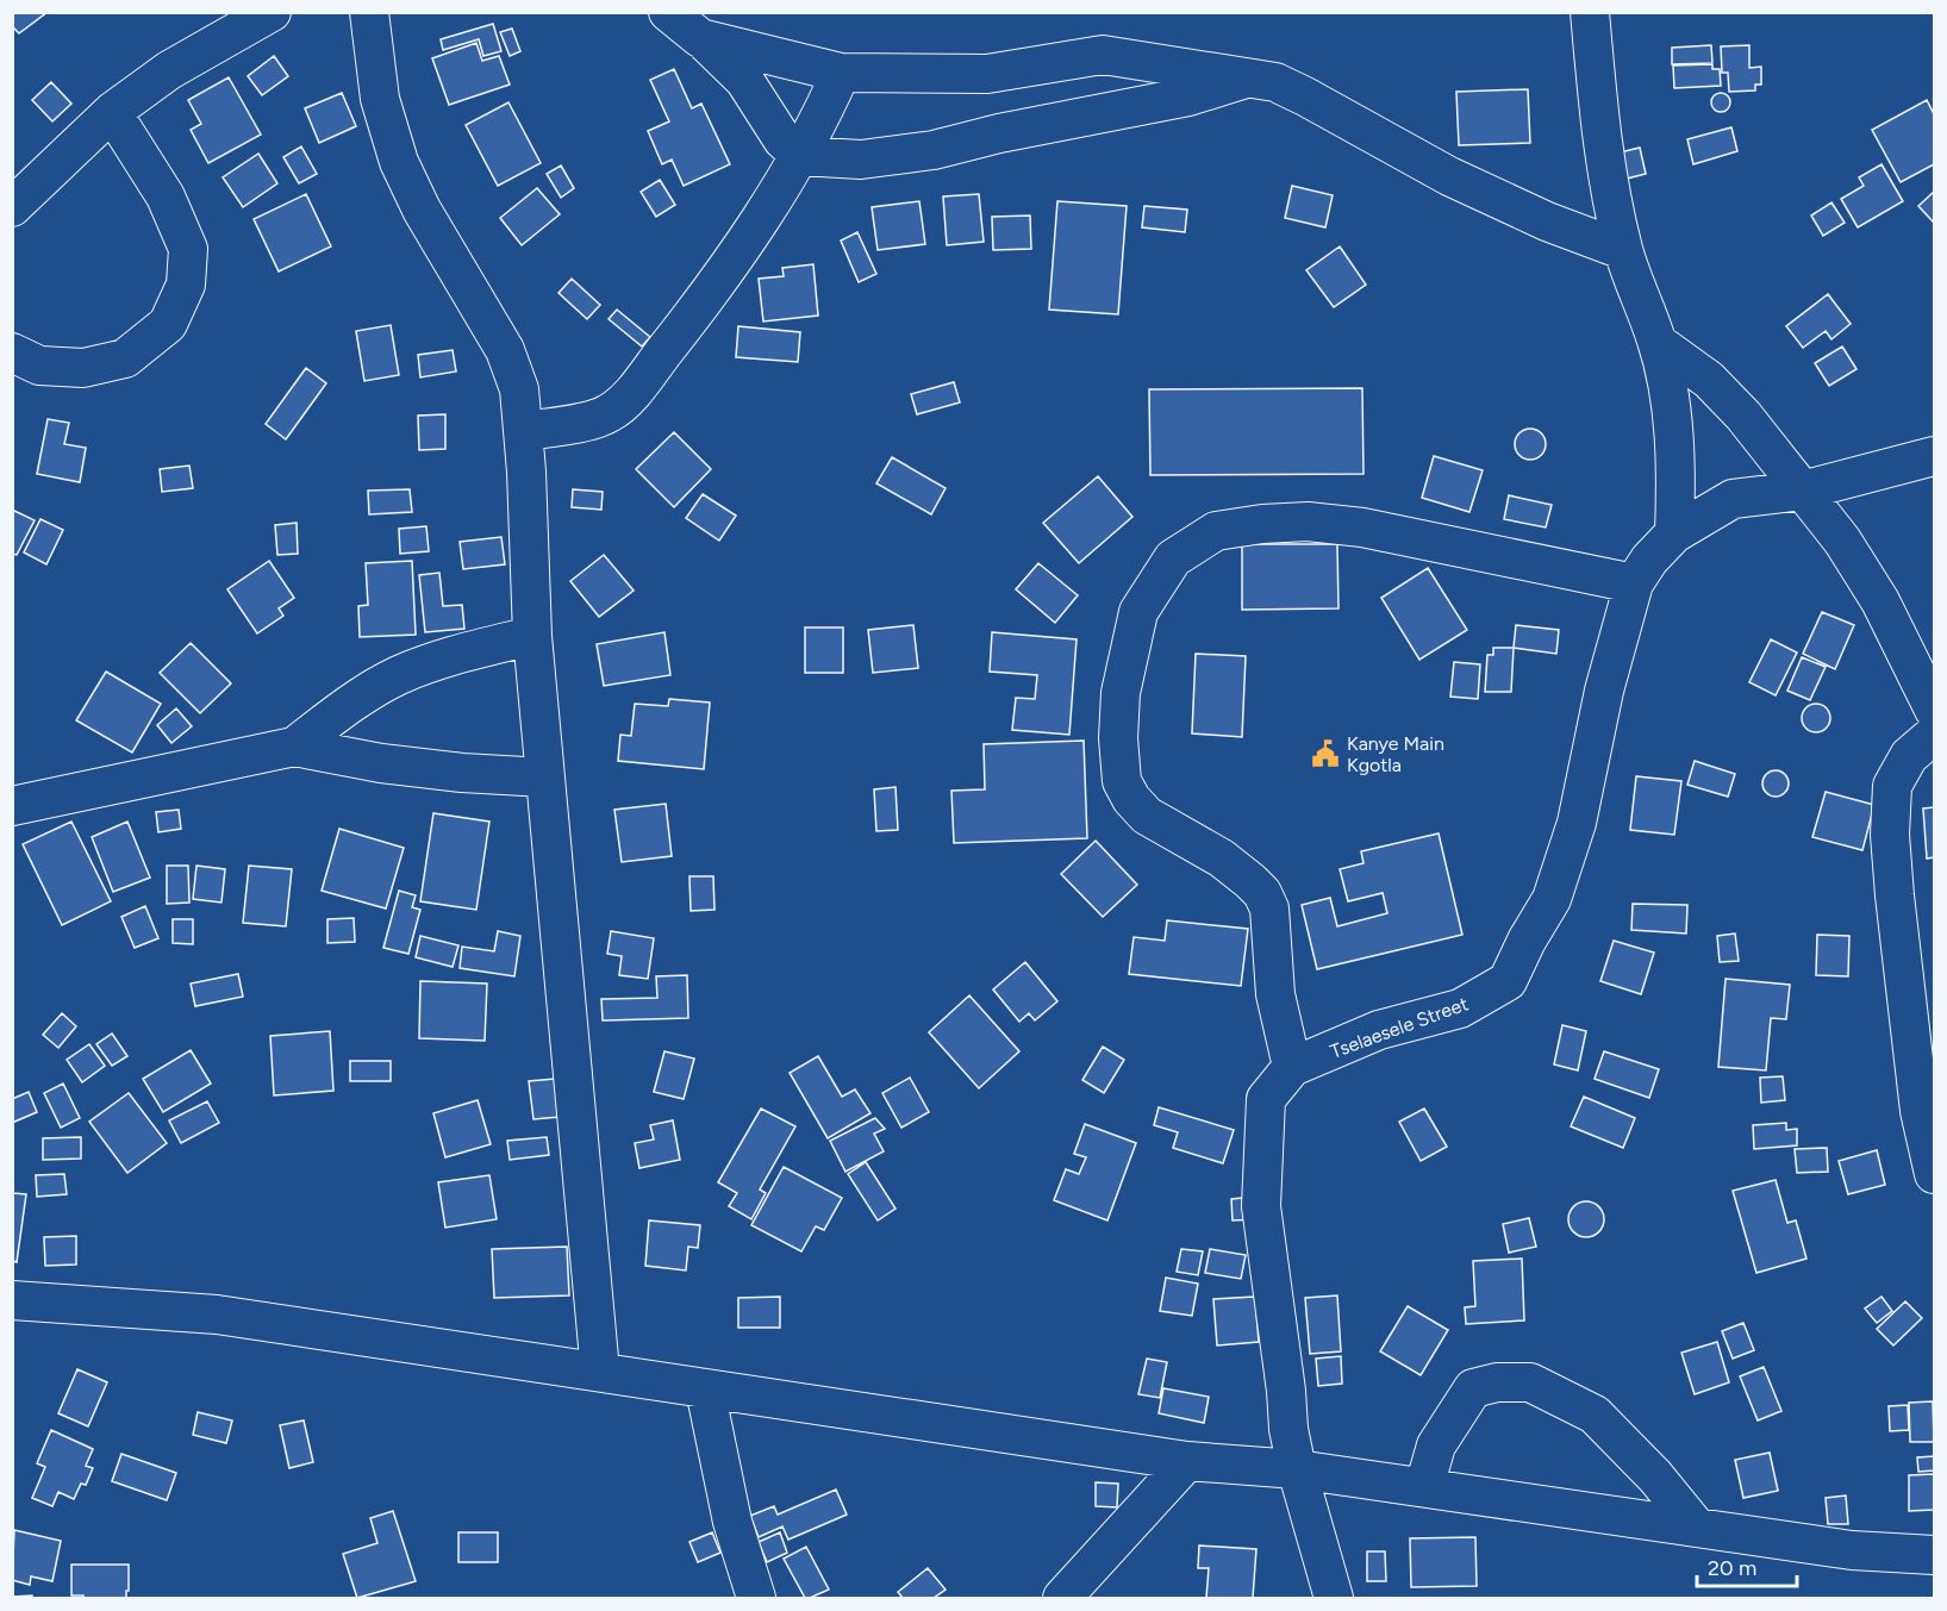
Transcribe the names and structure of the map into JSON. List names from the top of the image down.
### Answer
{
  "streets": {
    "street": ["Tselaesele Street"]
  },
  "places": {
    "public building": ["Kanye Main Kgotla"]
  },
  "scale_bar": "20 m"
}
